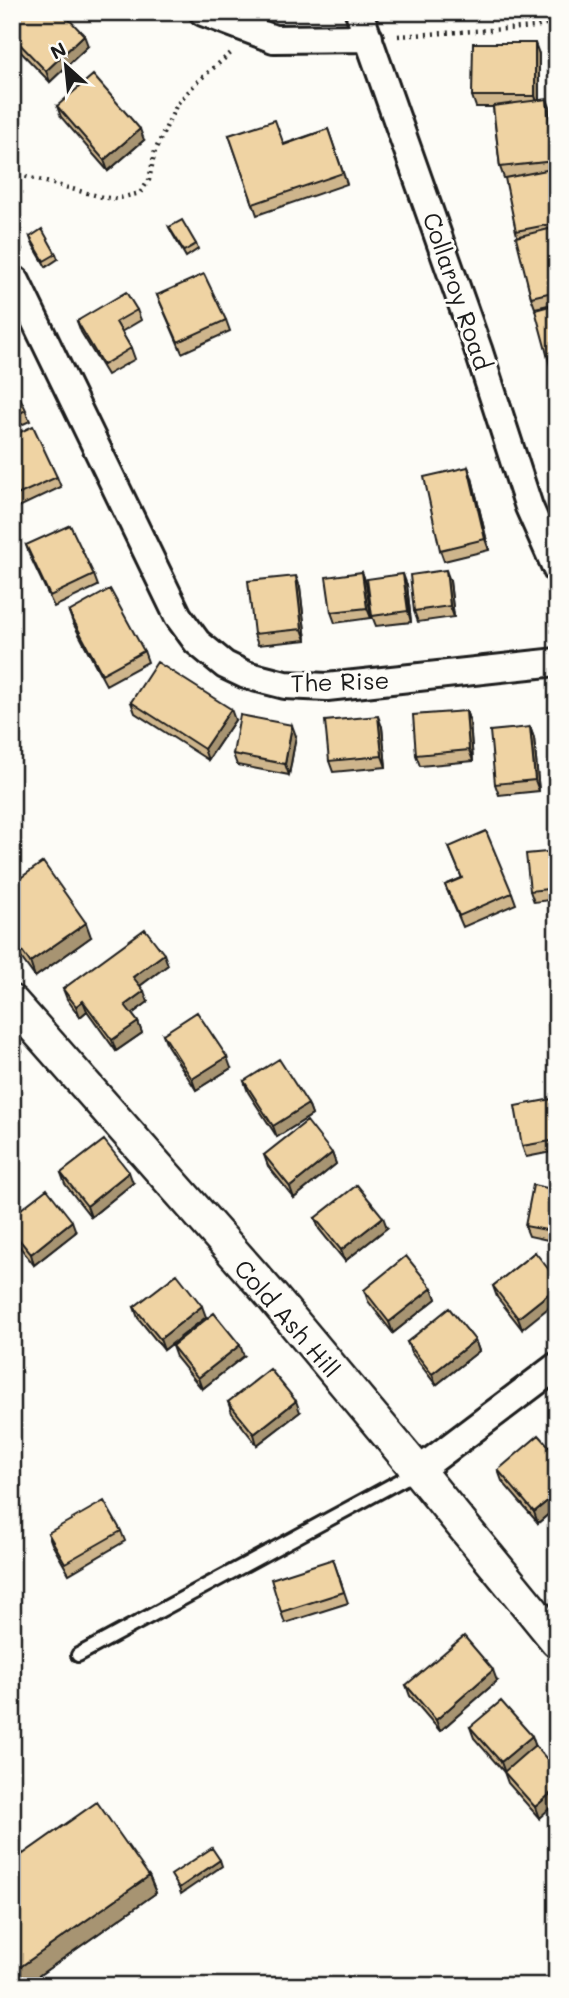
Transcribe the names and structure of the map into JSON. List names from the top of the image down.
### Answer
{
  "streets": {
    "street": ["Collaroy Road", "The Rise", "Cold Ash Hill"]
  },
  "north": "top left"
}
